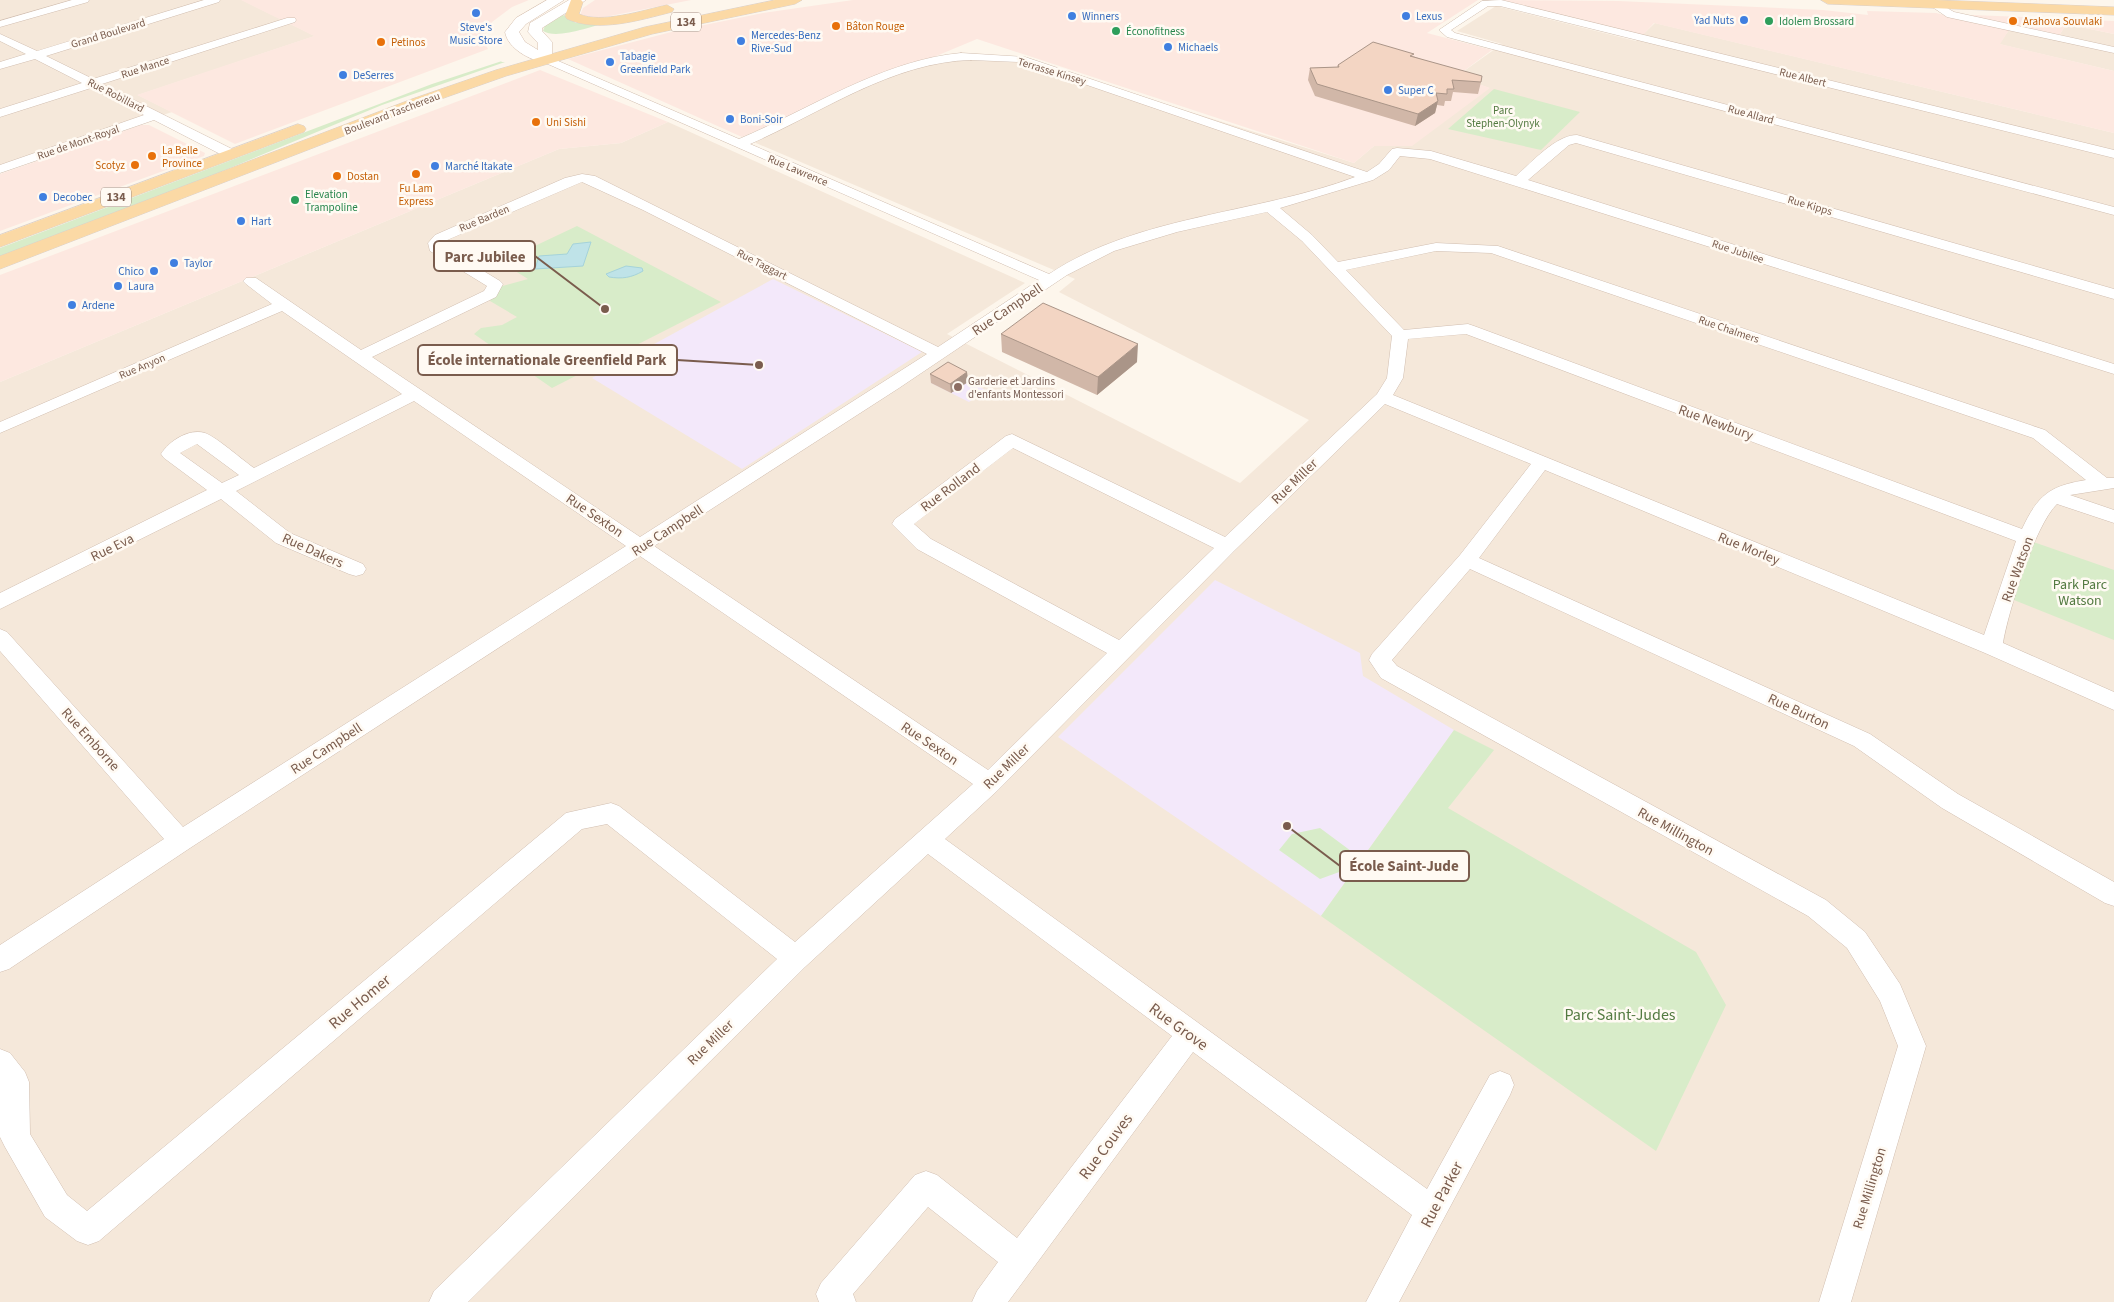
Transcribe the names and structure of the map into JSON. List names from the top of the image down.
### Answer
{
  "streets": {
    "main road": ["134", "Boulevard Taschereau"],
    "street": [
      "Grand Boulevard",
      "Rue Mance",
      "Terrasse Kinsey",
      "Rue Albert",
      "Rue Robillard",
      "Rue Allard",
      "Rue de Mont-Royal",
      "Rue Lawrence",
      "Rue Kipps",
      "Rue Barden",
      "Rue Jubilee",
      "Rue Taggart",
      "Rue Campbell",
      "Rue Chalmers",
      "Rue Anyon",
      "Rue Newbury",
      "Rue Miller",
      "Rue Rolland",
      "Rue Sexton",
      "Rue Eva",
      "Rue Morley",
      "Rue Dakers",
      "Rue Watson",
      "Rue Burton",
      "Rue Emborne",
      "Rue Millington",
      "Rue Homer",
      "Rue Grove",
      "Rue Couves",
      "Rue Parker"
    ]
  },
  "crossings": [
    ["134", "Rue Robillard"],
    ["Grand Boulevard", "Rue Robillard"],
    ["Rue Mance", "Rue Robillard"],
    ["Terrasse Kinsey", "Rue Lawrence"],
    ["Terrasse Kinsey", "Rue Jubilee"],
    ["Terrasse Kinsey", "Rue Campbell"],
    ["Rue Albert", "Rue Allard"],
    ["Rue Robillard", "Rue de Mont-Royal"],
    ["Boulevard Taschereau", "Rue Lawrence"],
    ["Rue Lawrence", "Rue Campbell"],
    ["Rue Kipps", "Rue Jubilee"],
    ["Rue Barden", "Rue Taggart"],
    ["Rue Barden", "Rue Sexton"],
    ["Rue Jubilee", "Rue Campbell"],
    ["Rue Taggart", "Rue Campbell"],
    ["Rue Campbell", "Rue Sexton"],
    ["Rue Campbell", "Rue Emborne"],
    ["Rue Anyon", "Rue Sexton"],
    ["Rue Newbury", "Rue Miller"],
    ["Rue Newbury", "Rue Watson"],
    ["Rue Miller", "Rue Rolland"],
    ["Rue Miller", "Rue Sexton"],
    ["Rue Miller", "Rue Morley"],
    ["Rue Miller", "Rue Homer"],
    ["Rue Miller", "Rue Grove"],
    ["Rue Sexton", "Rue Eva"],
    ["Rue Eva", "Rue Dakers"],
    ["Rue Morley", "Rue Watson"],
    ["Rue Morley", "Rue Millington"],
    ["Rue Burton", "Rue Millington"],
    ["Rue Grove", "Rue Couves"],
    ["Rue Grove", "Rue Parker"]
  ],
  "parks": ["Parc Stephen-Olynyk", "Park Parc Watson", "Parc Saint-Judes"],
  "places": [
    "Steve's Music Store",
    "Winners",
    "Lexus",
    "Yad Nuts",
    "Idolem Brossard",
    "Arahova Souvlaki",
    "Bâton Rouge",
    "Éconofitness",
    "Mercedes-Benz Rive-Sud",
    "Petinos",
    "Michaels",
    "Tabagie Greenfield Park",
    "DeSerres",
    "Super C",
    "Boni-Soir",
    "Uni Sishi",
    "La Belle Province",
    "Scotyz",
    "Marché Itakate",
    "Fu Lam Express",
    "Dostan",
    "Decobec",
    "Elevation Trampoline",
    "Hart",
    "Taylor",
    "Chico",
    "Laura",
    "Ardene",
    "Parc Jubilee",
    "École internationale Greenfield Park",
    "Garderie et Jardins d'enfants Montessori",
    "École Saint-Jude"
  ]
}
